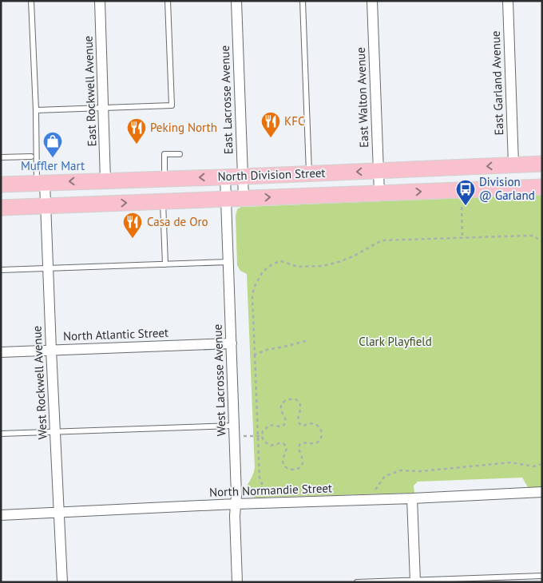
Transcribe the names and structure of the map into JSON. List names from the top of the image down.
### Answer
{
  "streets": {
    "main road": ["North Division Street"],
    "street": [
      "East Garland Avenue",
      "East Rockwell Avenue",
      "East Walton Avenue",
      "East Lacrosse Avenue",
      "North Atlantic Street",
      "West Lacrosse Avenue",
      "West Rockwell Avenue",
      "North Normandie Street"
    ]
  },
  "crossings": [
    ["East Garland Avenue", "North Division Street"],
    ["East Rockwell Avenue", "North Division Street"],
    ["East Walton Avenue", "North Division Street"],
    ["East Lacrosse Avenue", "North Division Street"],
    ["North Division Street", "West Lacrosse Avenue"],
    ["North Division Street", "West Rockwell Avenue"],
    ["North Atlantic Street", "West Lacrosse Avenue"],
    ["North Atlantic Street", "West Rockwell Avenue"],
    ["West Lacrosse Avenue", "North Normandie Street"],
    ["West Rockwell Avenue", "North Normandie Street"]
  ],
  "parks": ["Clark Playfield"],
  "places": {
    "restaurant": ["KFC", "Peking North", "Casa de Oro"],
    "shop": ["Muffler Mart"],
    "bus stop": ["Division @ Garland"]
  }
}
